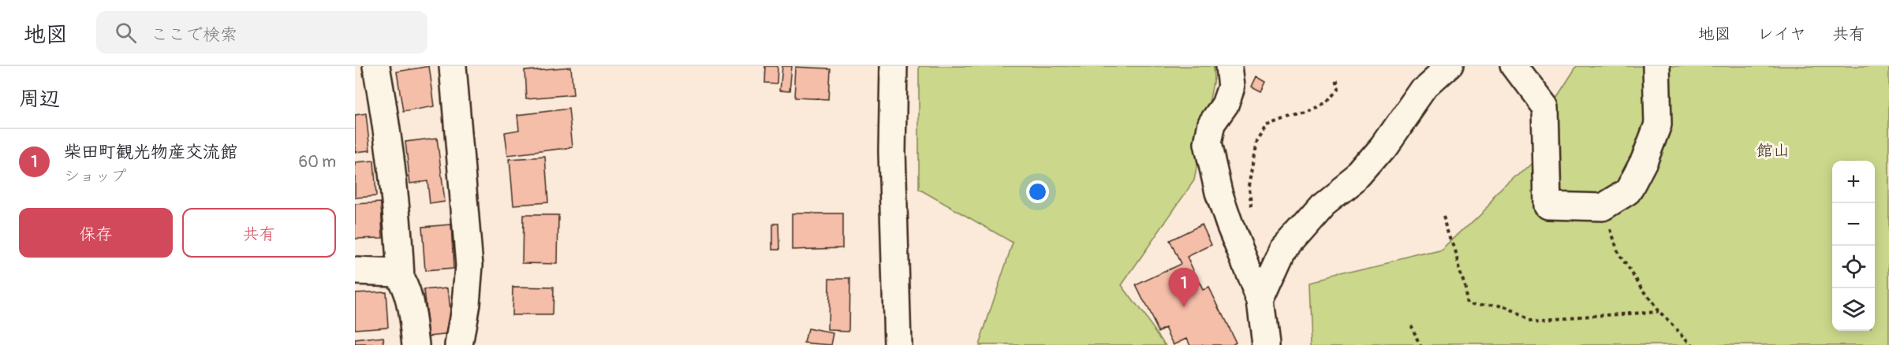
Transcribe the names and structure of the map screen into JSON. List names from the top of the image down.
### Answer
{
  "districts": ["館山"],
  "page": {
    "header": "地図",
    "search": "ここで検索",
    "nav": ["地図", "レイヤ", "共有"],
    "heading": "周辺",
    "list": [
      {
        "mark": "1",
        "name": "柴田町観光物産交流館",
        "note": "ショップ",
        "value": "60 m"
      }
    ],
    "map_buttons": ["+", "−"],
    "buttons": ["保存", "共有"],
    "pins": "1"
  }
}
